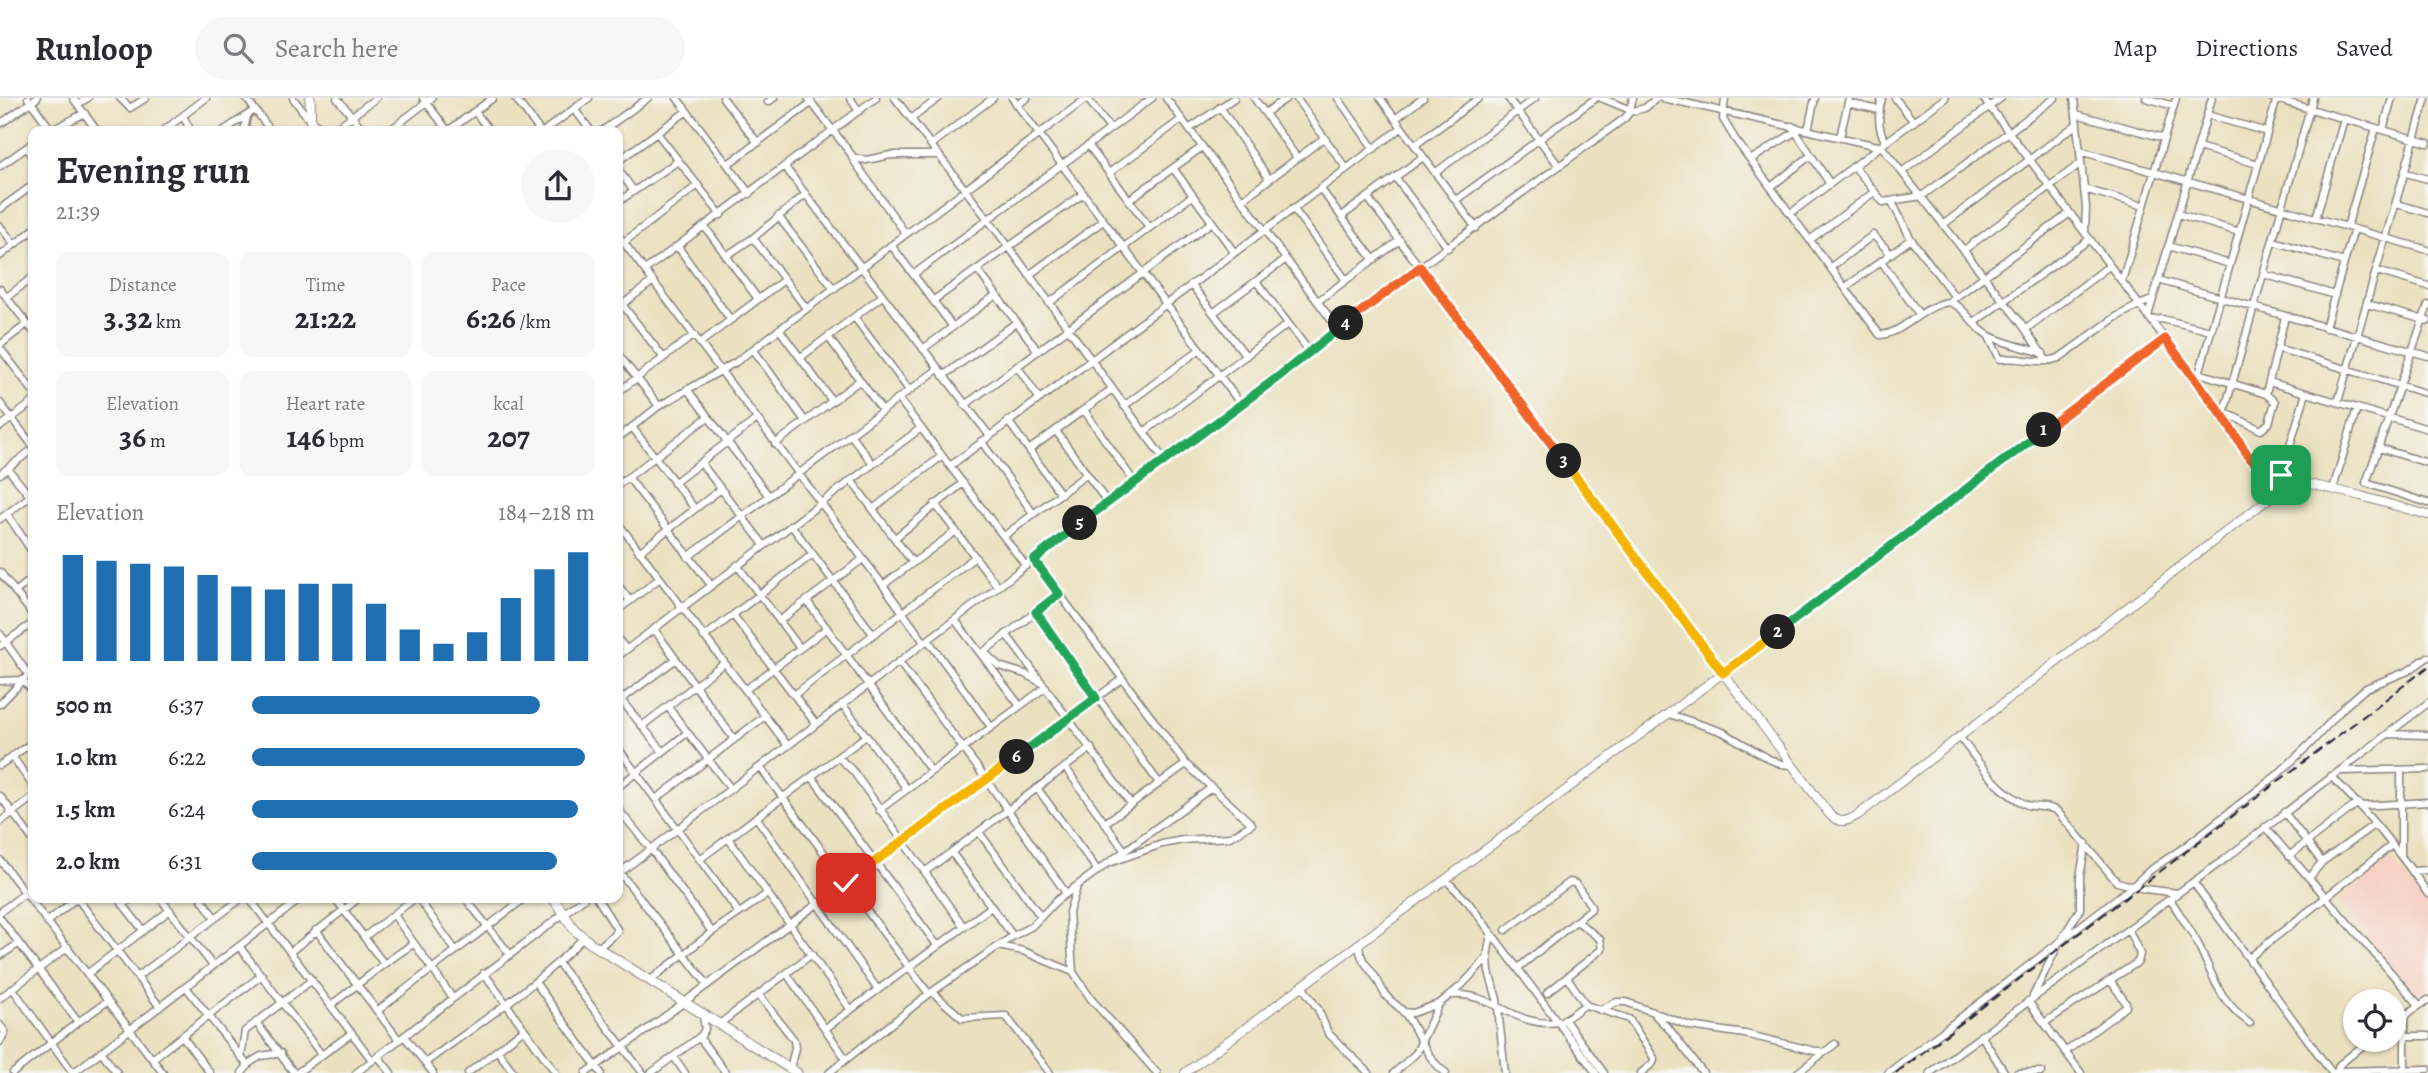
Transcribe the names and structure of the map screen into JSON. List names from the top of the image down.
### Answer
{
  "page": {
    "header": "Runloop",
    "search": "Search here",
    "nav": ["Map", "Directions", "Saved"],
    "heading": ["Evening run", "21:39"],
    "stats": [
      ["Distance", "3.32 km"],
      ["Time", "21:22"],
      ["Pace", "6:26 /km"],
      ["Elevation", "36 m"],
      ["Heart rate", "146 bpm"],
      ["kcal", "207"]
    ],
    "pins": [
      "4",
      "1",
      "3",
      "5",
      "2",
      "6"
    ],
    "chart": ["Elevation", "184–218 m"],
    "list": [
      {
        "name": "500 m",
        "note": "6:37"
      },
      {
        "name": "1.0 km",
        "note": "6:22"
      },
      {
        "name": "1.5 km",
        "note": "6:24"
      },
      {
        "name": "2.0 km",
        "note": "6:31"
      }
    ]
  }
}
